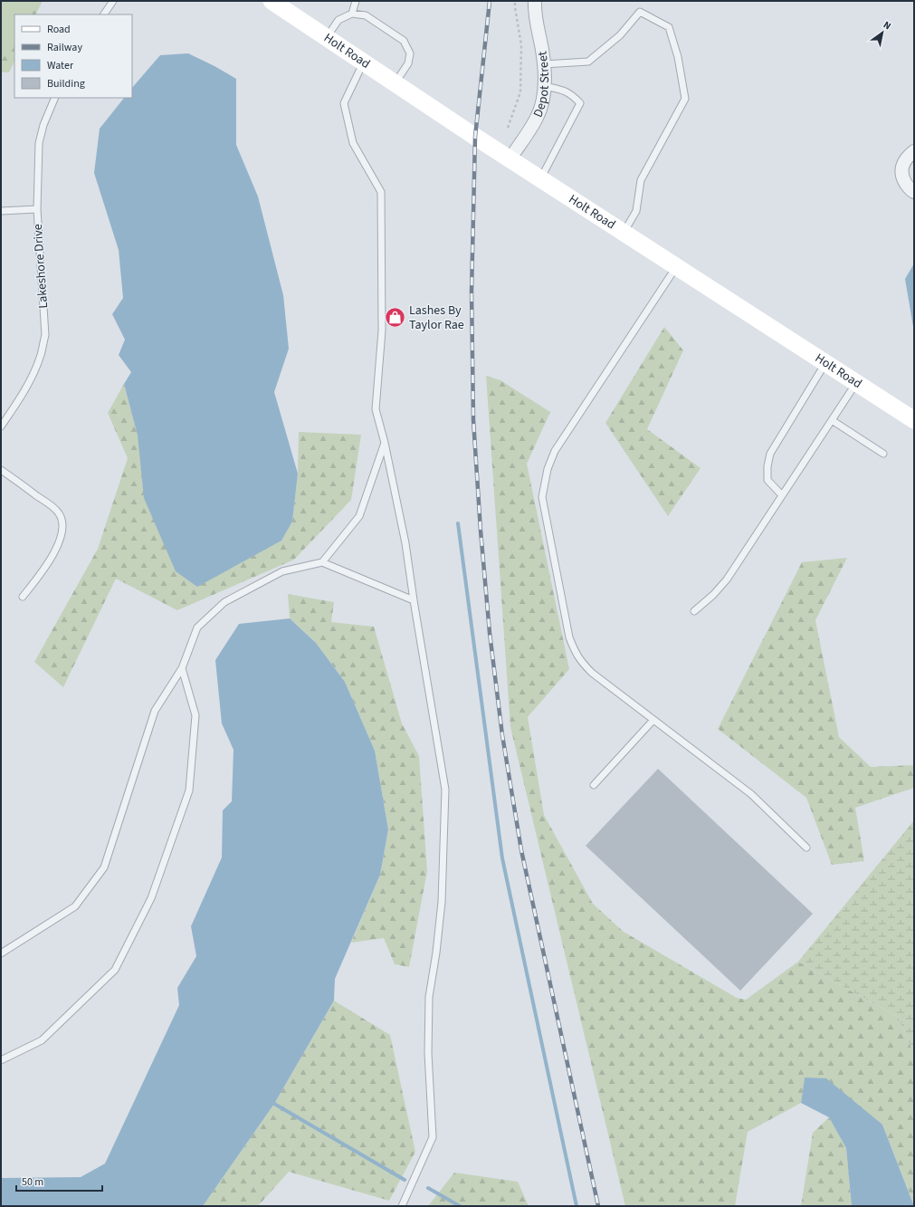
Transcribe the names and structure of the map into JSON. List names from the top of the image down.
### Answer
{
  "streets": {
    "main road": ["Holt Road"],
    "street": ["Depot Street"],
    "lane": ["Lakeshore Drive"]
  },
  "crossings": [
    ["Holt Road", "Depot Street"]
  ],
  "places": {
    "shop": ["Lashes By Taylor Rae"]
  },
  "legend": [
    "Road",
    "Railway",
    "Water",
    "Building"
  ],
  "scale_bar": "50 m",
  "north": "top right"
}
